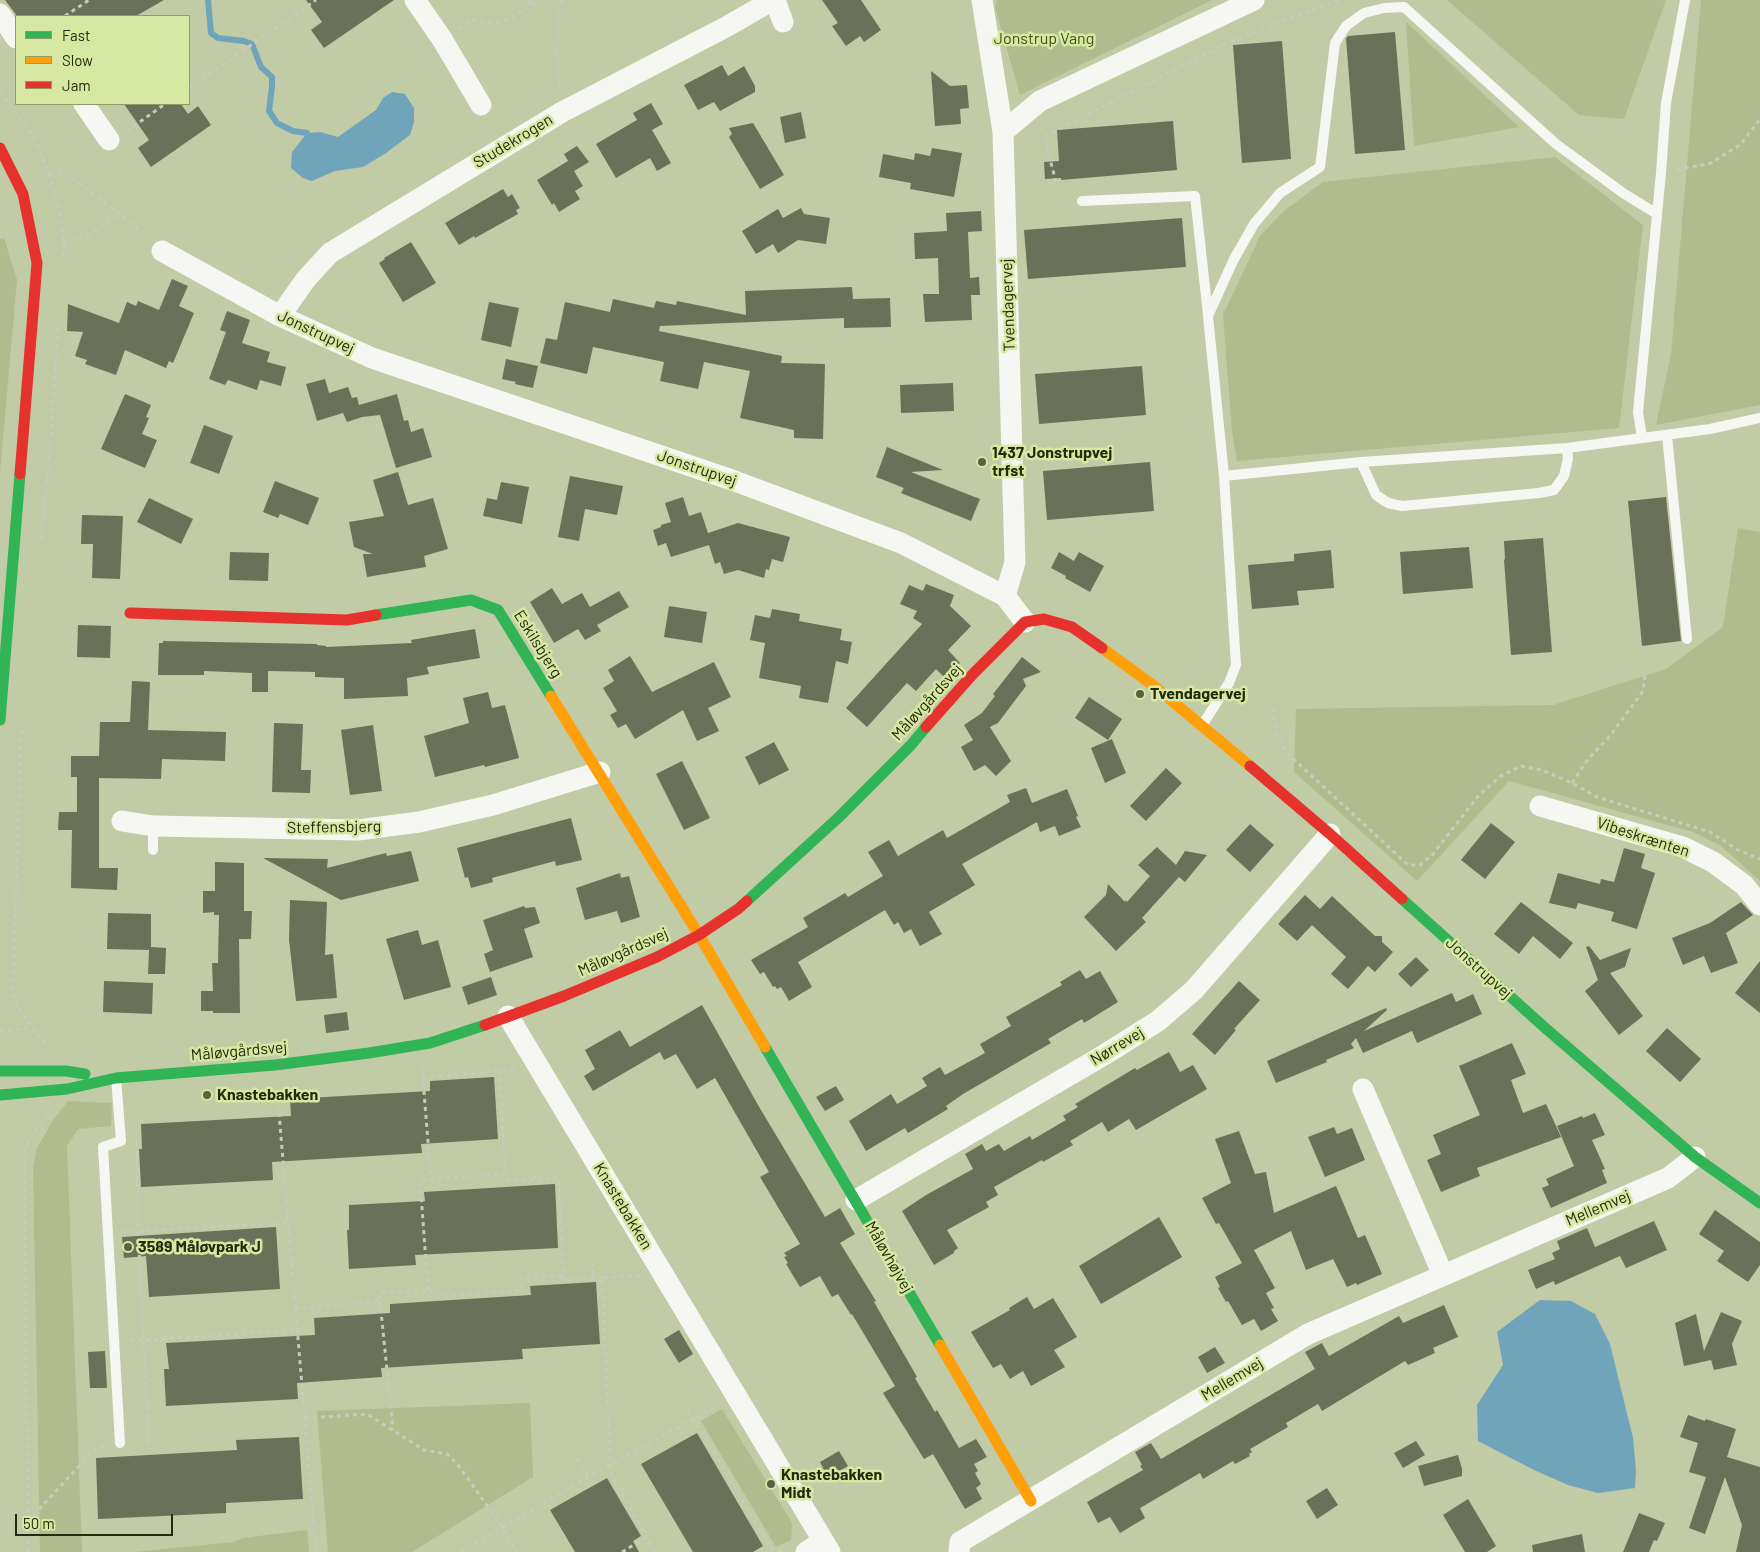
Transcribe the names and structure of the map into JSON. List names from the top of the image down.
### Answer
{
  "streets": {
    "street": [
      "Studekrogen",
      "Tvendagervej",
      "Jonstrupvej",
      "Eskilsbjerg",
      "Måløvgårdsvej",
      "Steffensbjerg",
      "Vibeskrænten",
      "Nørrevej",
      "Knastebakken",
      "Mellemvej",
      "Måløvhøjvej"
    ]
  },
  "crossings": [
    ["Studekrogen", "Jonstrupvej"],
    ["Tvendagervej", "Jonstrupvej"],
    ["Jonstrupvej", "Måløvgårdsvej"],
    ["Jonstrupvej", "Nørrevej"],
    ["Jonstrupvej", "Mellemvej"],
    ["Eskilsbjerg", "Måløvgårdsvej"],
    ["Eskilsbjerg", "Steffensbjerg"],
    ["Eskilsbjerg", "Måløvhøjvej"],
    ["Måløvgårdsvej", "Knastebakken"],
    ["Måløvgårdsvej", "Måløvhøjvej"],
    ["Nørrevej", "Måløvhøjvej"],
    ["Mellemvej", "Måløvhøjvej"]
  ],
  "parks": ["Jonstrup Vang"],
  "places": [
    "1437 Jonstrupvej trfst",
    "Tvendagervej",
    "Knastebakken",
    "3589 Måløvpark J",
    "Knastebakken Midt"
  ],
  "legend": ["Fast", "Slow", "Jam"],
  "scale_bar": "50 m"
}
